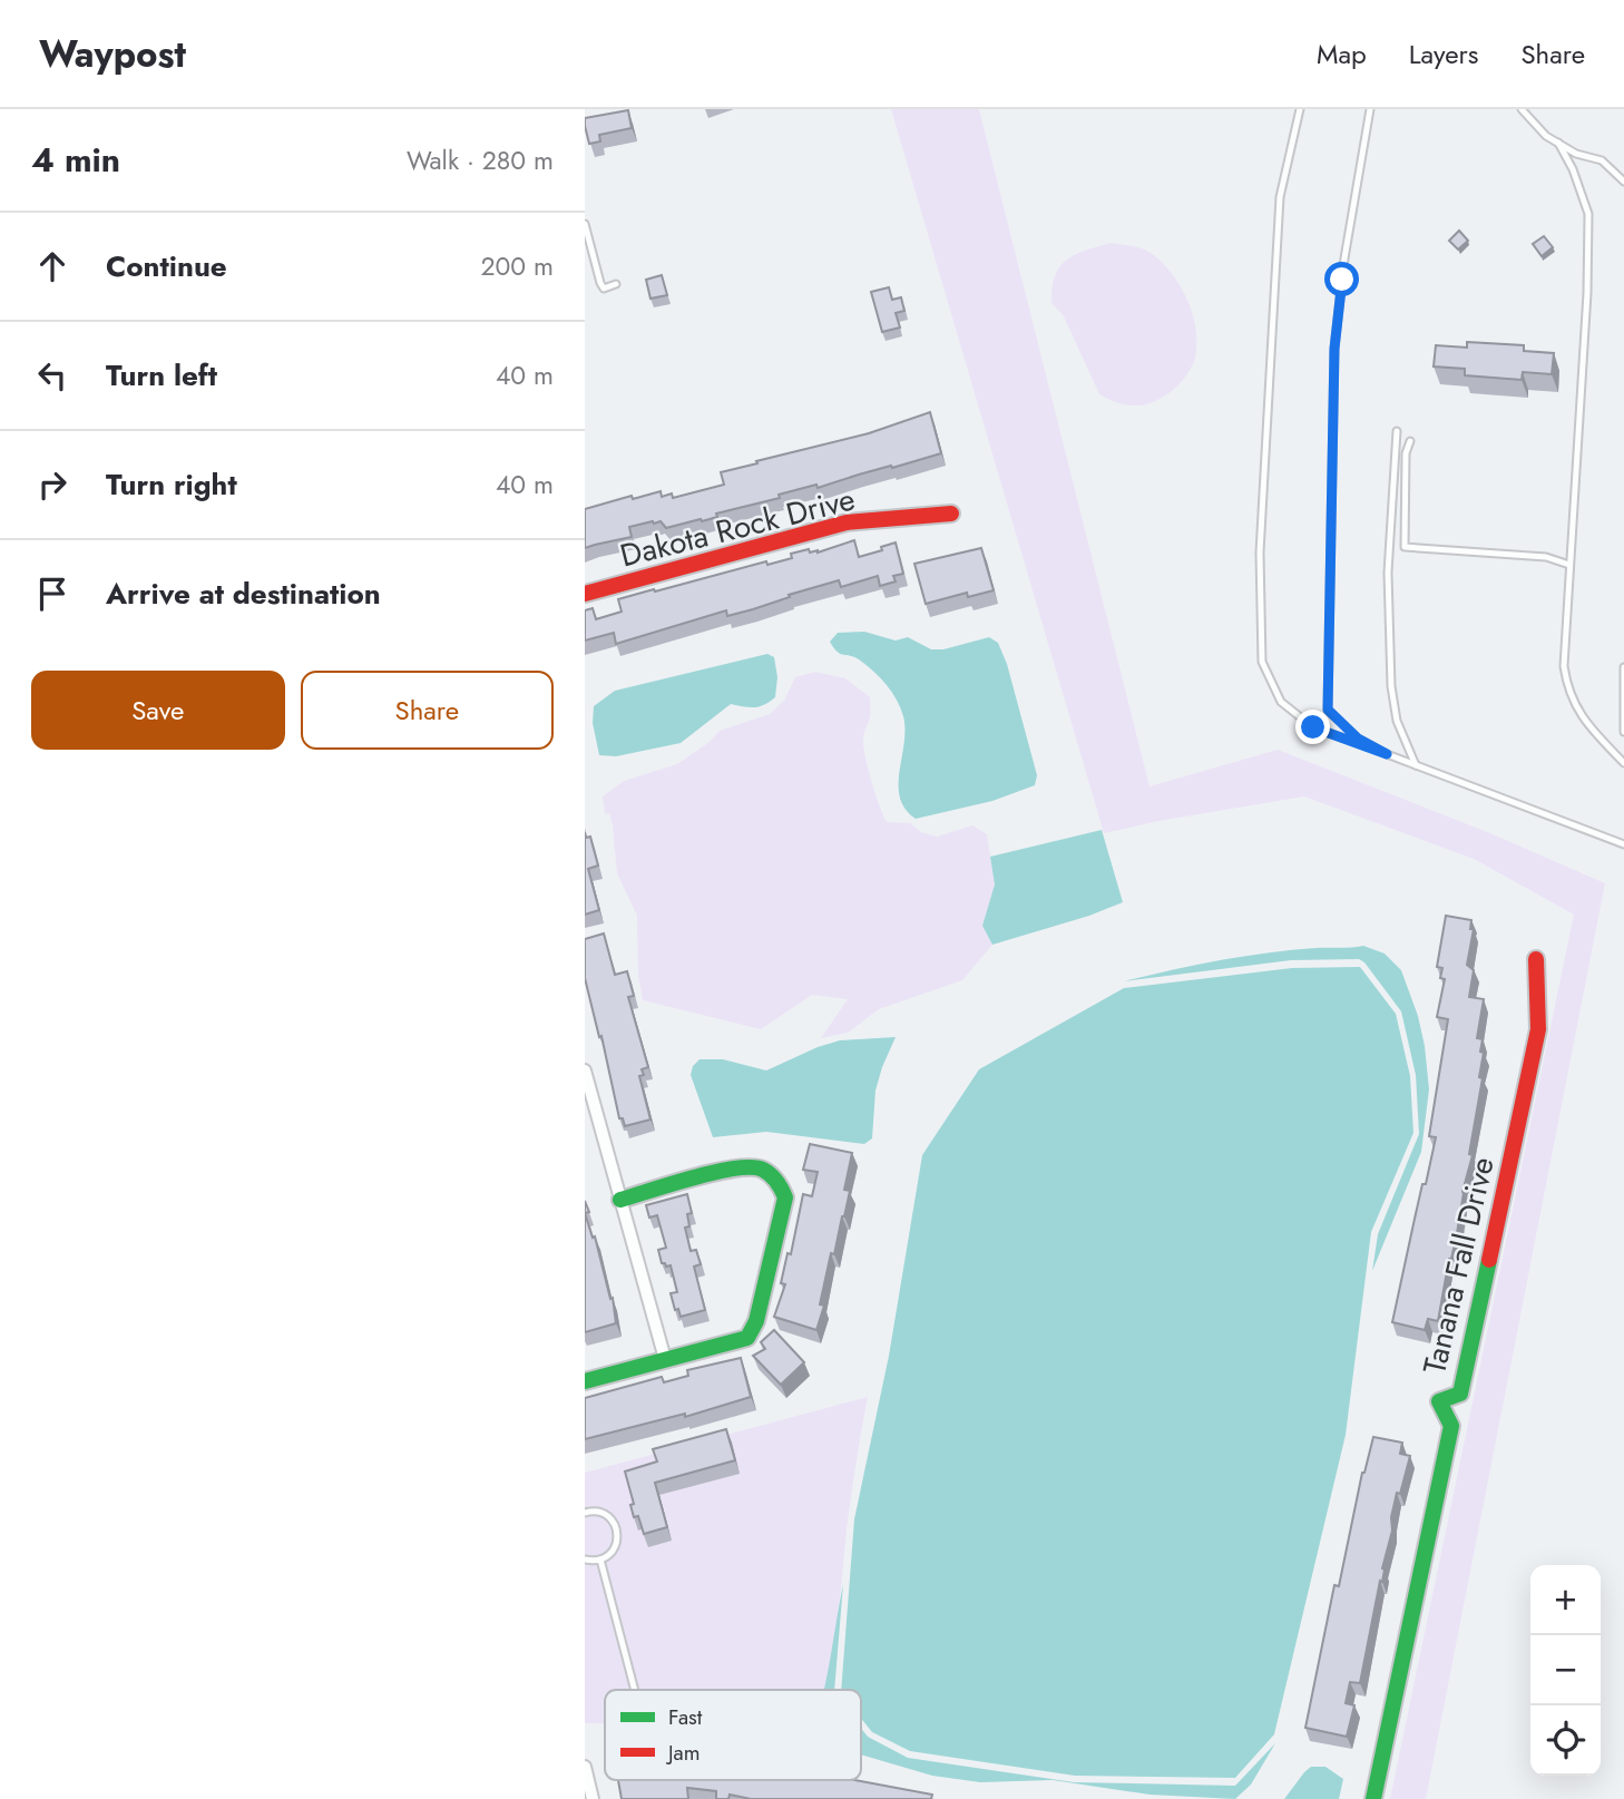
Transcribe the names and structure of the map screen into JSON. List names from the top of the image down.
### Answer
{
  "streets": {
    "street": ["Dakota Rock Drive", "Tanana Fall Drive"]
  },
  "legend": ["Fast", "Jam"],
  "page": {
    "header": "Waypost",
    "nav": ["Map", "Layers", "Share"],
    "heading": ["4 min", "Walk · 280 m"],
    "list": [
      ["Continue", "200 m"],
      ["Turn left", "40 m"],
      ["Turn right", "40 m"],
      "Arrive at destination"
    ],
    "buttons": ["Save", "Share"],
    "map_buttons": ["+", "−"]
  }
}
